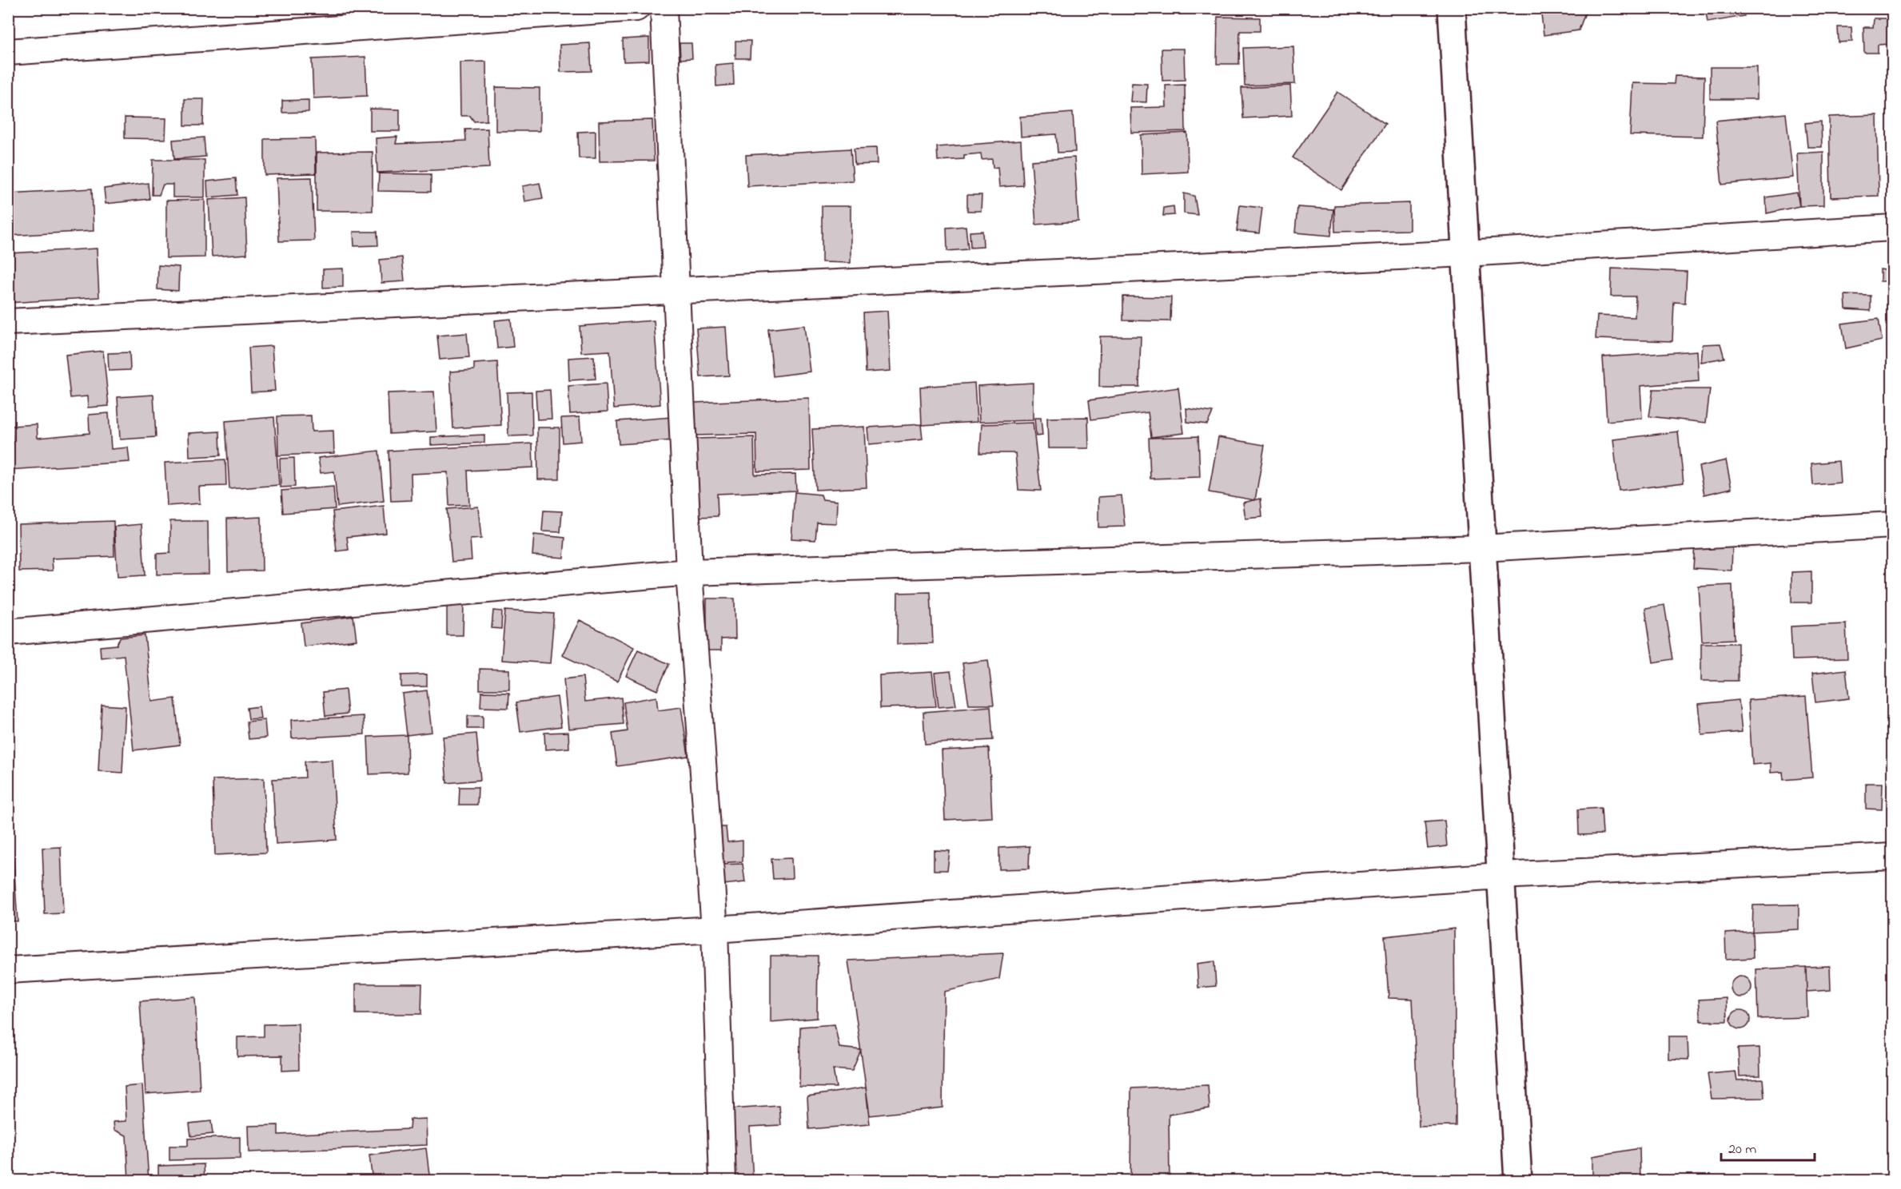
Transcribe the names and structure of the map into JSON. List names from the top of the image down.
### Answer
{
  "scale_bar": "20 m"
}
